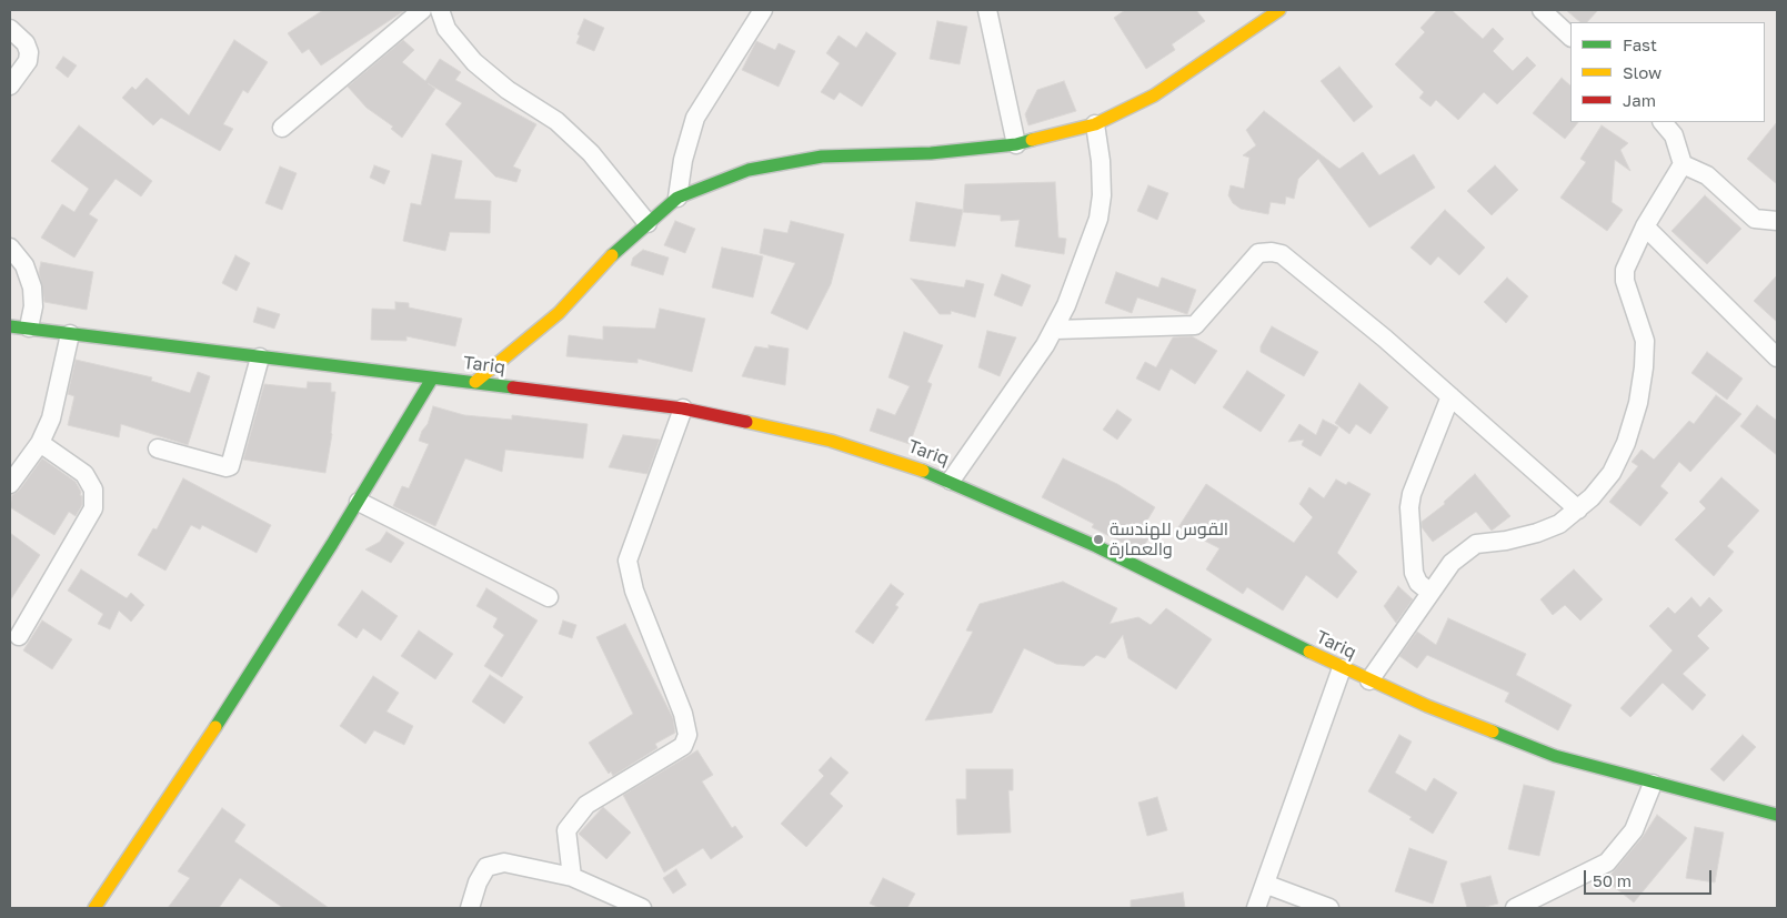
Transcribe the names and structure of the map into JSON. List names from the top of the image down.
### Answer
{
  "streets": {
    "main road": ["Tariq"]
  },
  "places": ["القوس للهندسة والعمارة"],
  "legend": ["Fast", "Slow", "Jam"],
  "scale_bar": "50 m"
}
